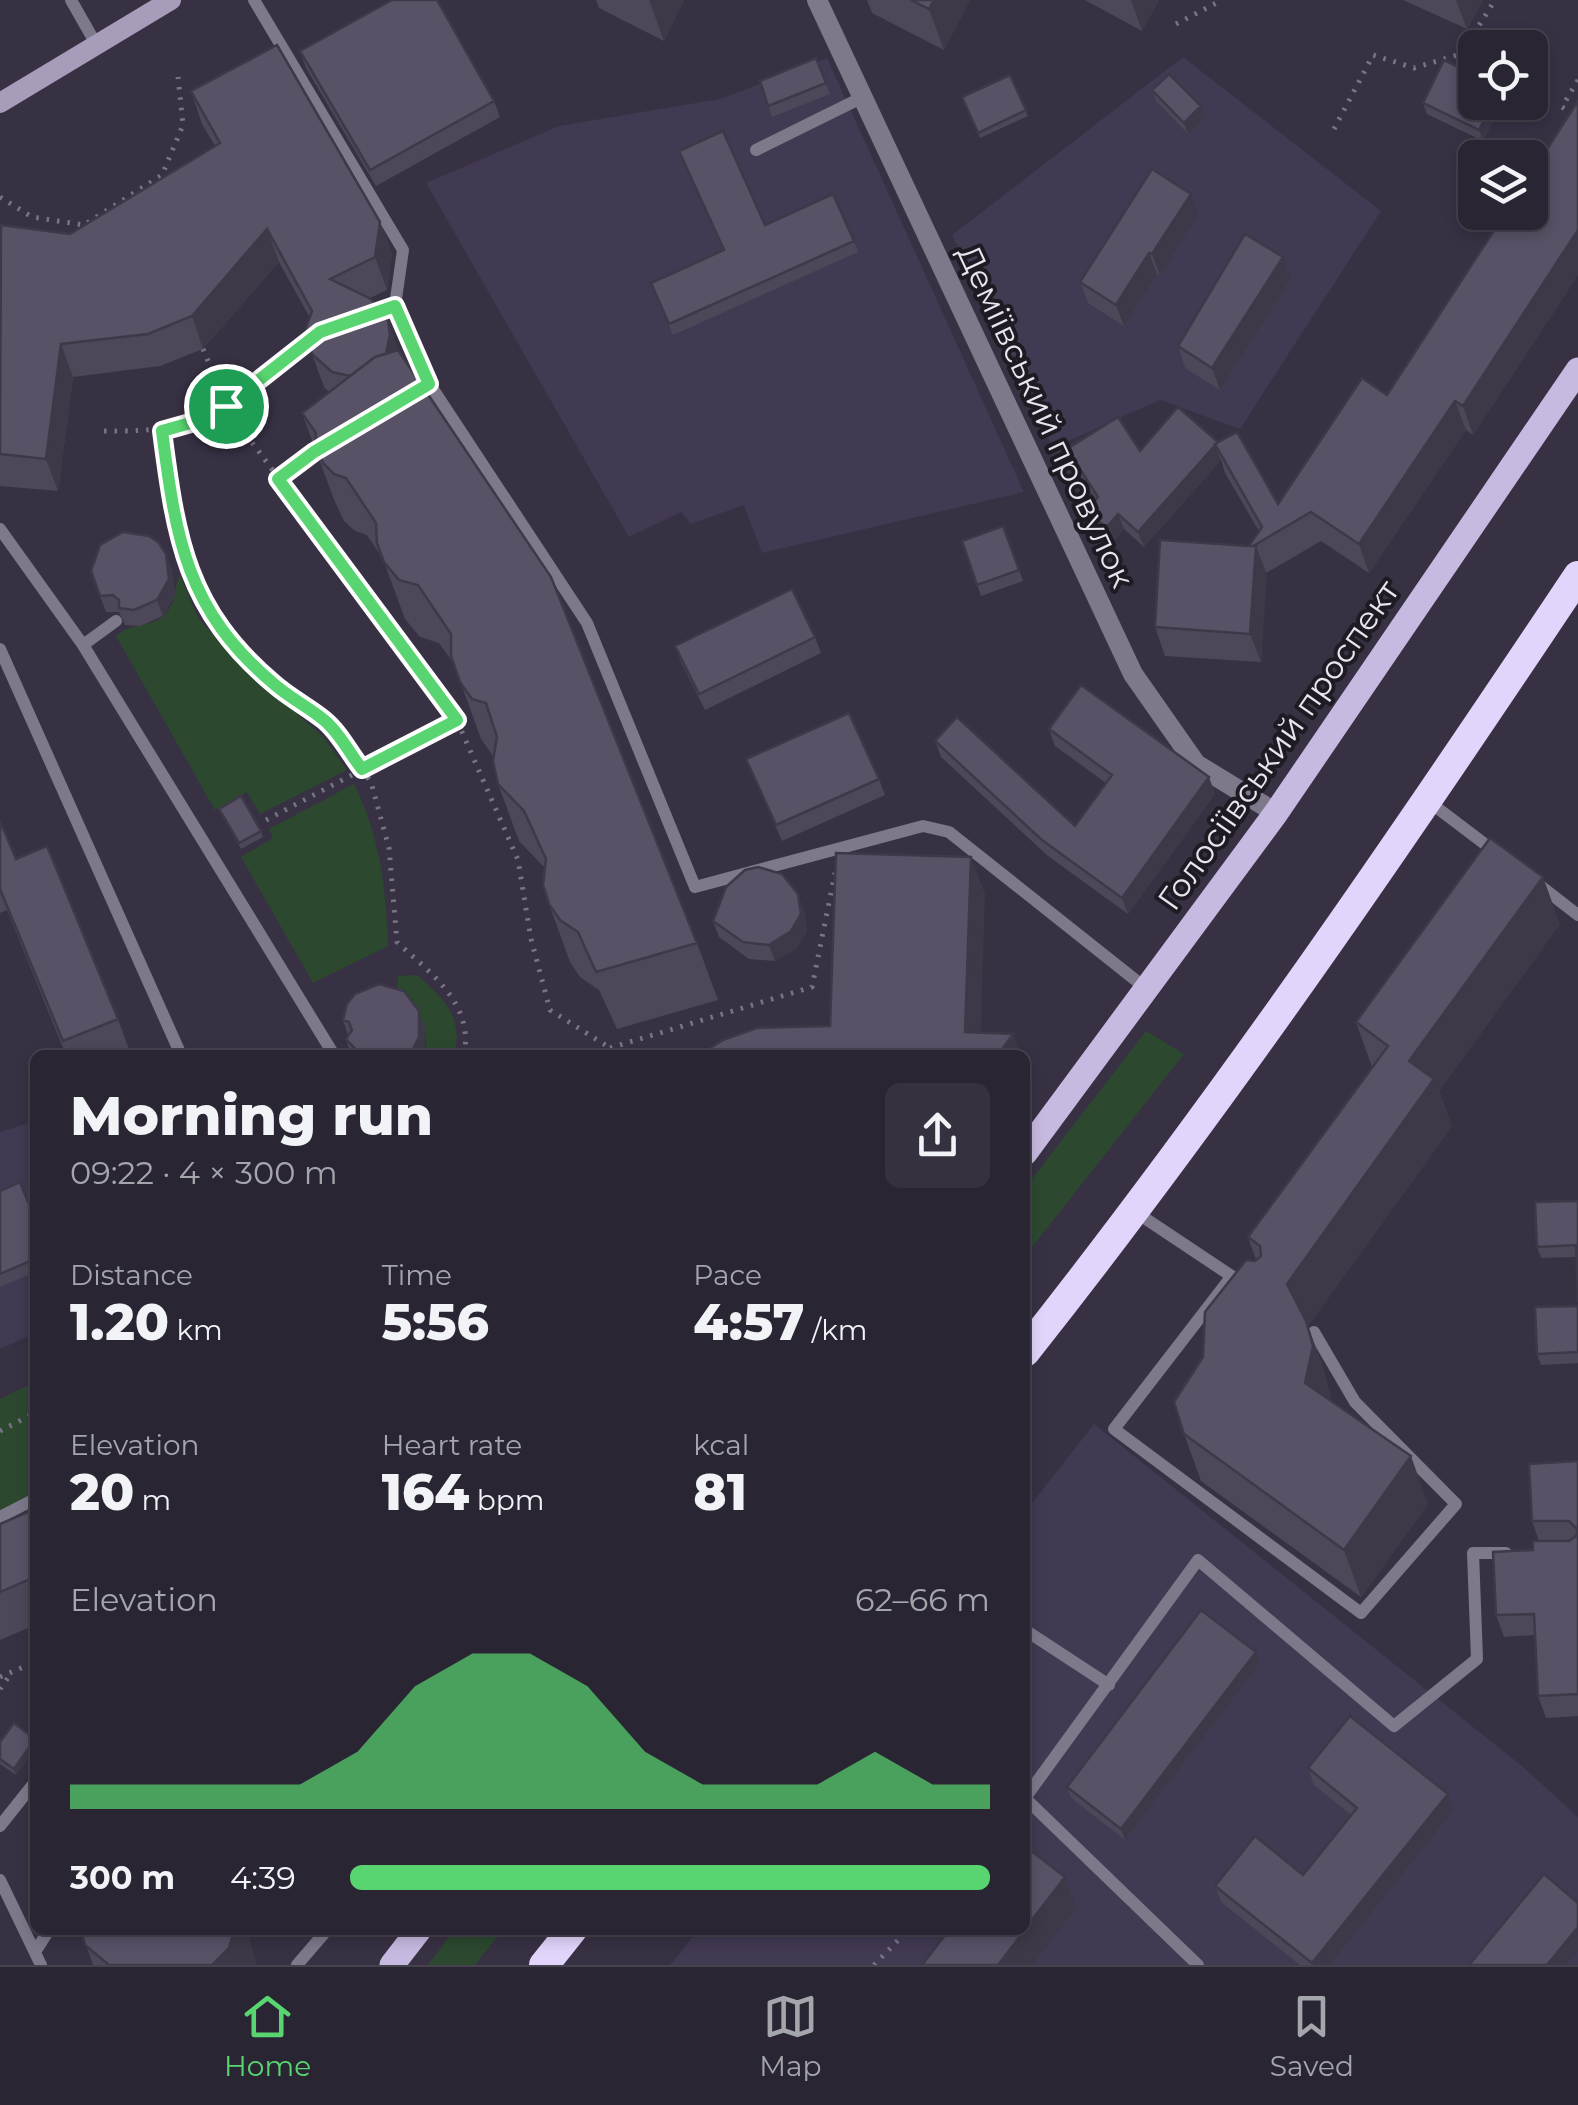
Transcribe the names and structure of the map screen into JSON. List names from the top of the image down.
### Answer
{
  "streets": {
    "main road": ["Голосіївський проспект"],
    "street": ["Деміївський провулок"]
  },
  "crossings": [
    ["Деміївський провулок", "Голосіївський проспект"]
  ],
  "page": {
    "heading": ["Morning run", "09:22 · 4 × 300 m"],
    "stats": [
      ["Distance", "1.20 km"],
      ["Time", "5:56"],
      ["Pace", "4:57 /km"],
      ["Elevation", "20 m"],
      ["Heart rate", "164 bpm"],
      ["kcal", "81"]
    ],
    "chart": ["Elevation", "62–66 m"],
    "list": [
      {
        "name": "300 m",
        "note": "4:39"
      }
    ],
    "tabs": ["Home", "Map", "Saved"]
  }
}
